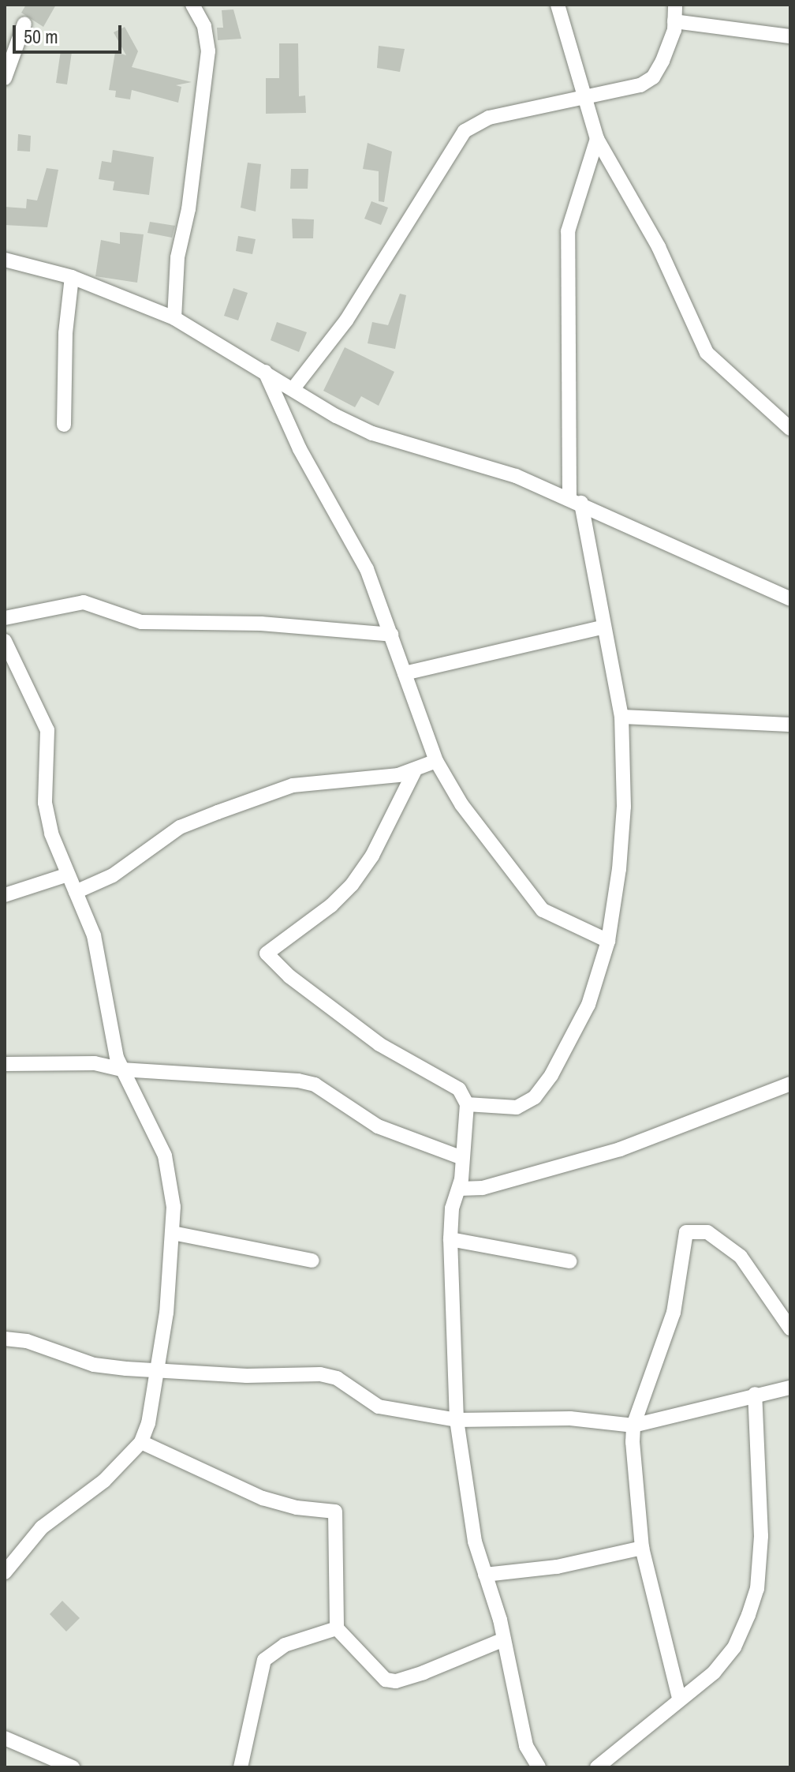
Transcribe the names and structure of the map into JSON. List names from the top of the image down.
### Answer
{
  "scale_bar": "50 m"
}
